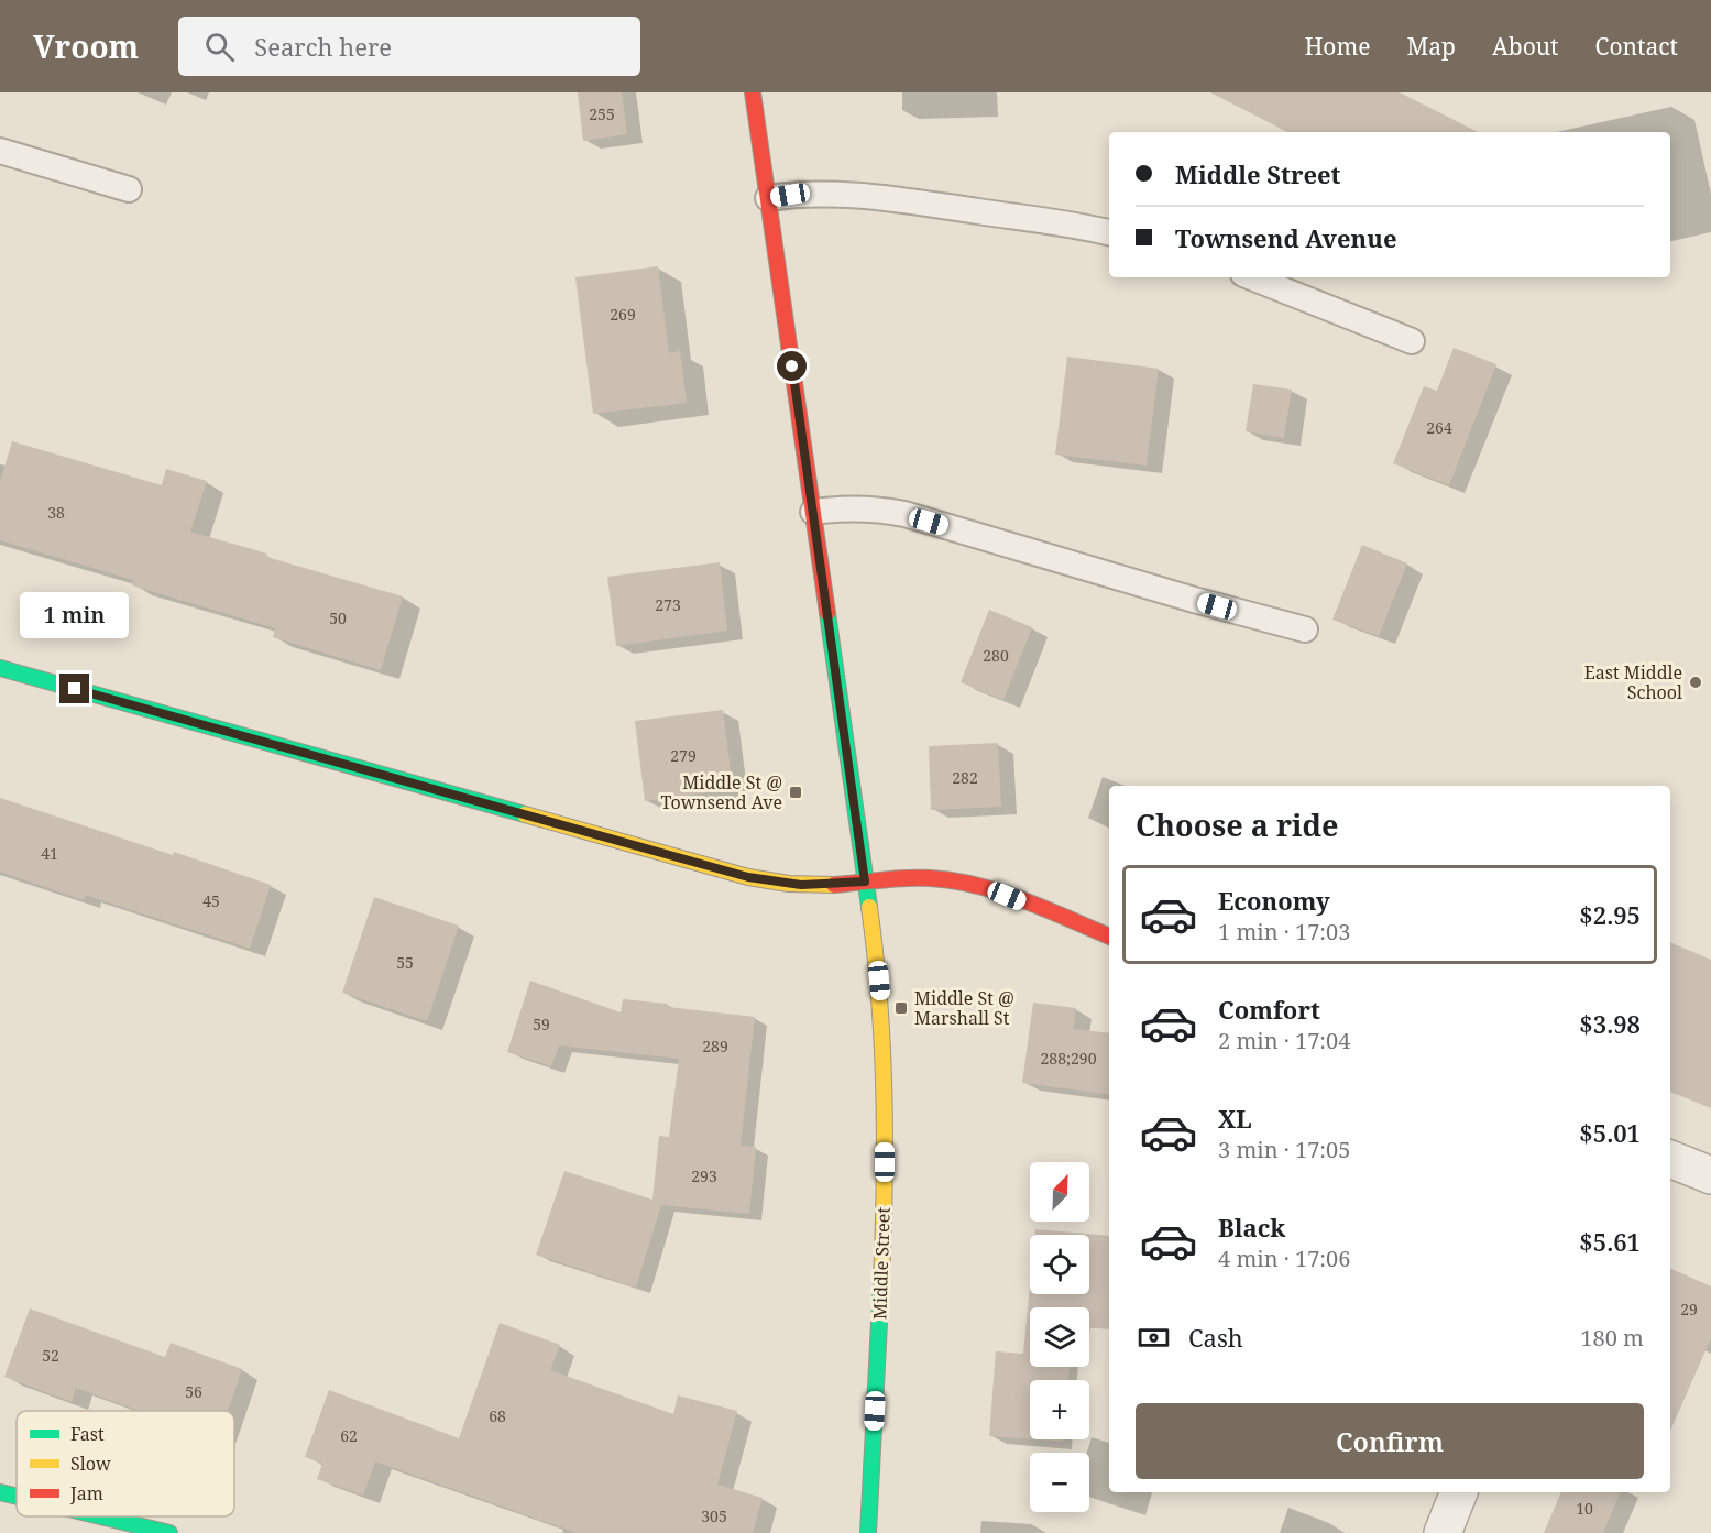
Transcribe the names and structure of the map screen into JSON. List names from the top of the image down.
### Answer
{
  "streets": {
    "street": ["Middle Street"]
  },
  "places": {
    "other": ["East Middle School"],
    "transit": ["Middle St @ Townsend Ave", "Middle St @ Marshall St"]
  },
  "house_numbers": [
    "255",
    "269",
    "264",
    "38",
    "273",
    "50",
    "280",
    "279",
    "282",
    "41",
    "45",
    "55",
    "59",
    "289",
    "288;290",
    "293",
    "29",
    "52",
    "56",
    "68",
    "62",
    "10",
    "305"
  ],
  "legend": ["Fast", "Slow", "Jam"],
  "north": "top right",
  "page": {
    "header": "Vroom",
    "search": "Search here",
    "nav": [
      "Home",
      "Map",
      "About",
      "Contact"
    ],
    "banner": ["Middle Street", "Townsend Avenue"],
    "bubble": "1 min",
    "heading": "Choose a ride",
    "list": [
      {
        "name": "Economy",
        "note": "1 min · 17:03",
        "value": "$2.95"
      },
      {
        "name": "Comfort",
        "note": "2 min · 17:04",
        "value": "$3.98"
      },
      {
        "name": "XL",
        "note": "3 min · 17:05",
        "value": "$5.01"
      },
      {
        "name": "Black",
        "note": "4 min · 17:06",
        "value": "$5.61"
      }
    ],
    "map_buttons": ["+", "−"],
    "pay": ["Cash", "180 m"],
    "buttons": "Confirm"
  }
}
